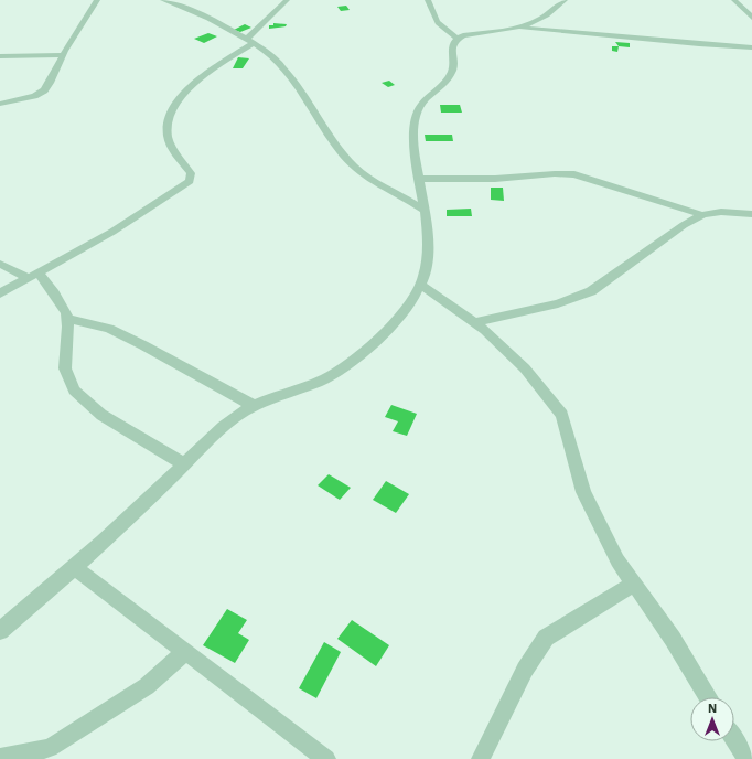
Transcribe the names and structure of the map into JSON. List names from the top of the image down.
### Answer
{
  "north": "top"
}
